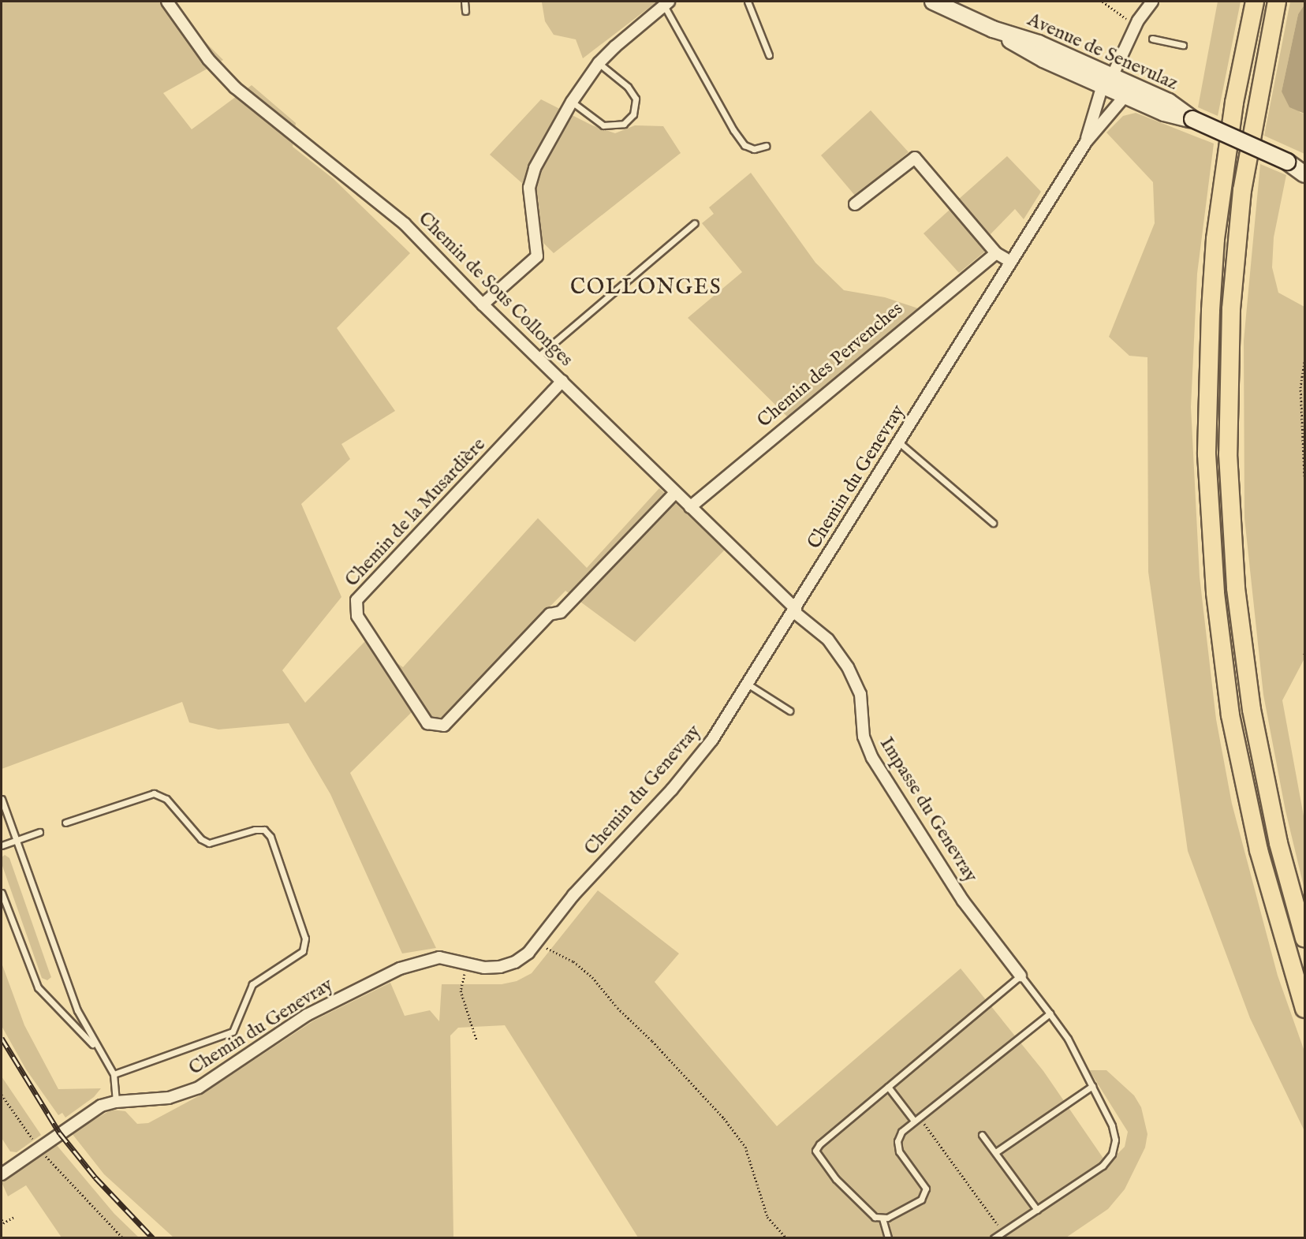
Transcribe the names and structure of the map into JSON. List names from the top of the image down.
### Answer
{
  "streets": {
    "main road": ["Avenue de Senevulaz"],
    "street": [
      "Chemin de Sous Collonges",
      "Chemin des Pervenches",
      "Chemin du Genevray",
      "Chemin de la Musardière",
      "Impasse du Genevray"
    ]
  },
  "crossings": [
    ["Avenue de Senevulaz", "Chemin du Genevray"],
    ["Chemin de Sous Collonges", "Chemin des Pervenches"],
    ["Chemin de Sous Collonges", "Chemin du Genevray"],
    ["Chemin de Sous Collonges", "Chemin de la Musardière"],
    ["Chemin de Sous Collonges", "Impasse du Genevray"],
    ["Chemin du Genevray", "Impasse du Genevray"]
  ],
  "districts": ["COLLONGES"]
}
